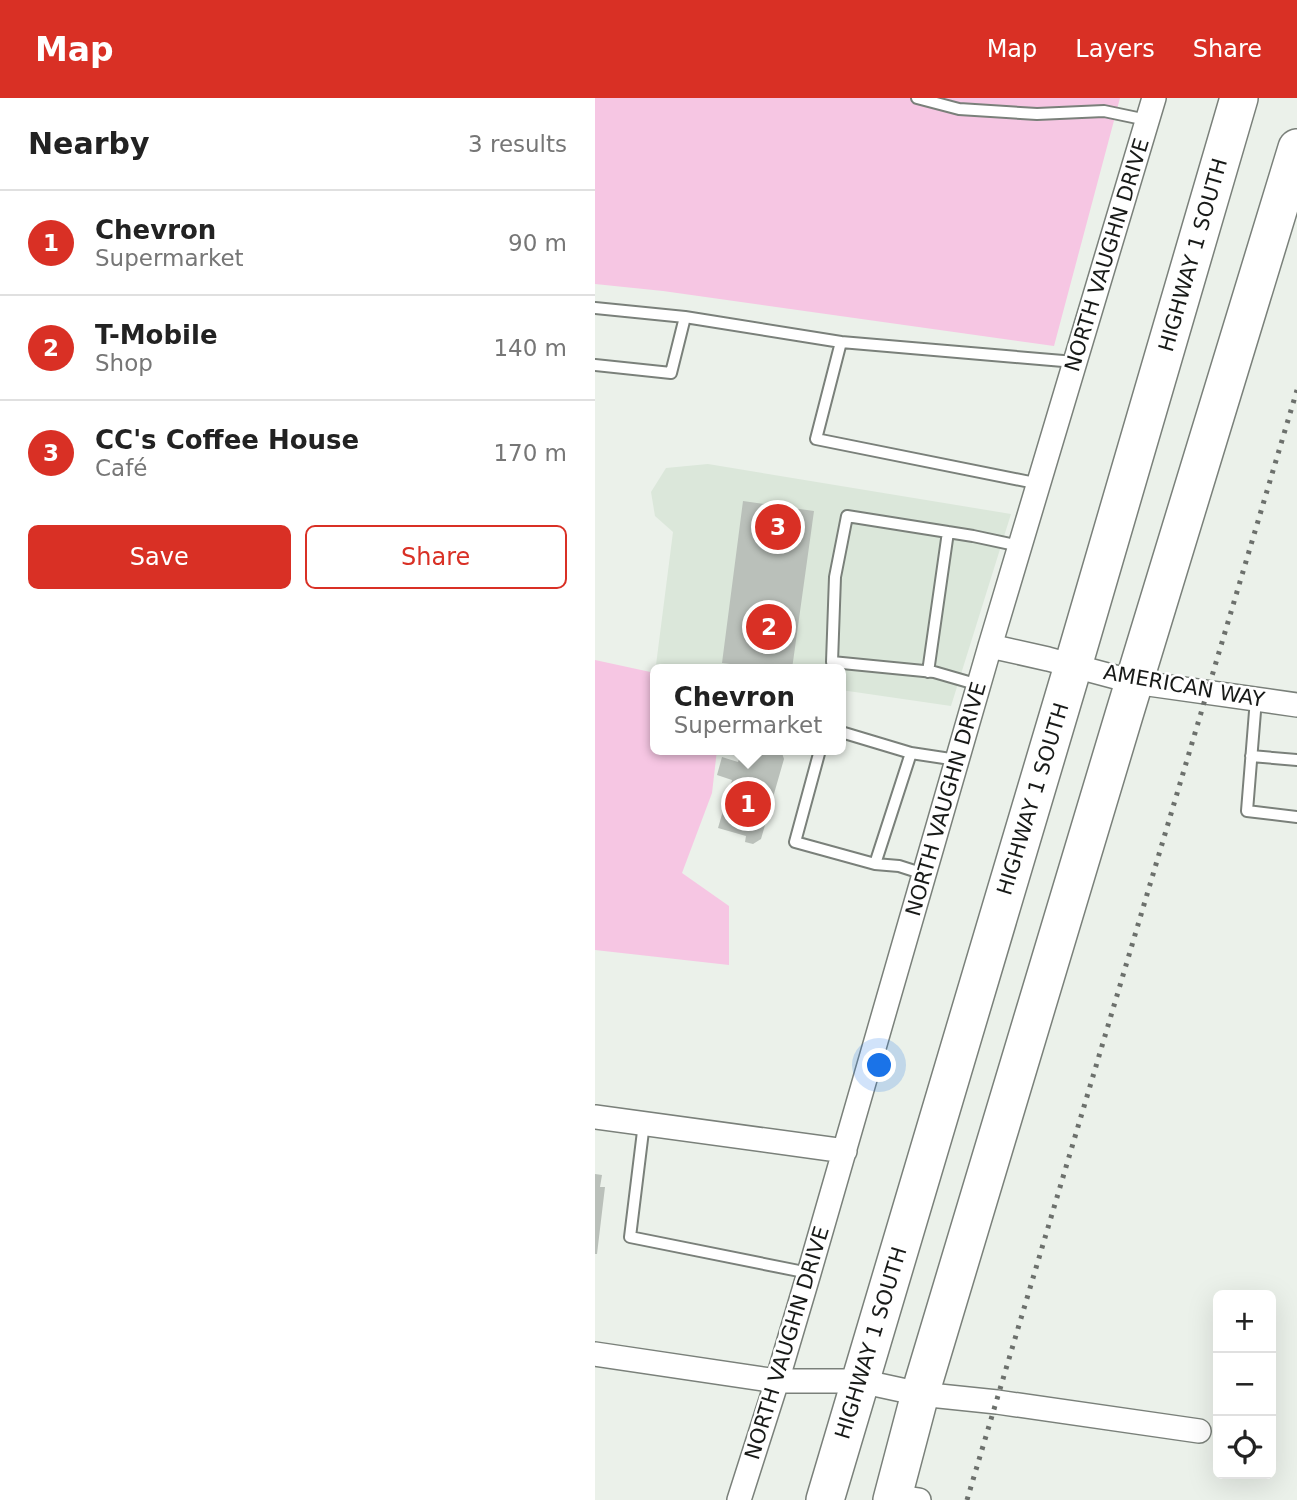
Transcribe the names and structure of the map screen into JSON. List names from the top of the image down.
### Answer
{
  "streets": {
    "highway": ["HIGHWAY 1 SOUTH"],
    "street": ["NORTH VAUGHN DRIVE", "AMERICAN WAY"]
  },
  "crossings": [
    ["NORTH VAUGHN DRIVE", "AMERICAN WAY"],
    ["HIGHWAY 1 SOUTH", "AMERICAN WAY"]
  ],
  "page": {
    "header": "Map",
    "nav": ["Map", "Layers", "Share"],
    "heading": ["Nearby", "3 results"],
    "list": [
      {
        "mark": "1",
        "name": "Chevron",
        "note": "Supermarket",
        "value": "90 m"
      },
      {
        "mark": "2",
        "name": "T-Mobile",
        "note": "Shop",
        "value": "140 m"
      },
      {
        "mark": "3",
        "name": "CC's Coffee House",
        "note": "Café",
        "value": "170 m"
      }
    ],
    "pins": ["3", "2", "1"],
    "buttons": ["Save", "Share"],
    "popup": ["Chevron", "Supermarket"],
    "map_buttons": ["+", "−"]
  }
}
